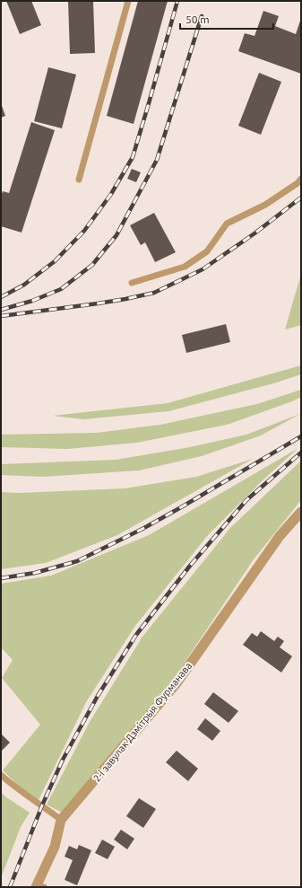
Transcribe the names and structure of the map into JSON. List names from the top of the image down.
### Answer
{
  "streets": {
    "street": ["2-і завулак Дзмітрыя Фурманава"]
  },
  "scale_bar": "50 m"
}
